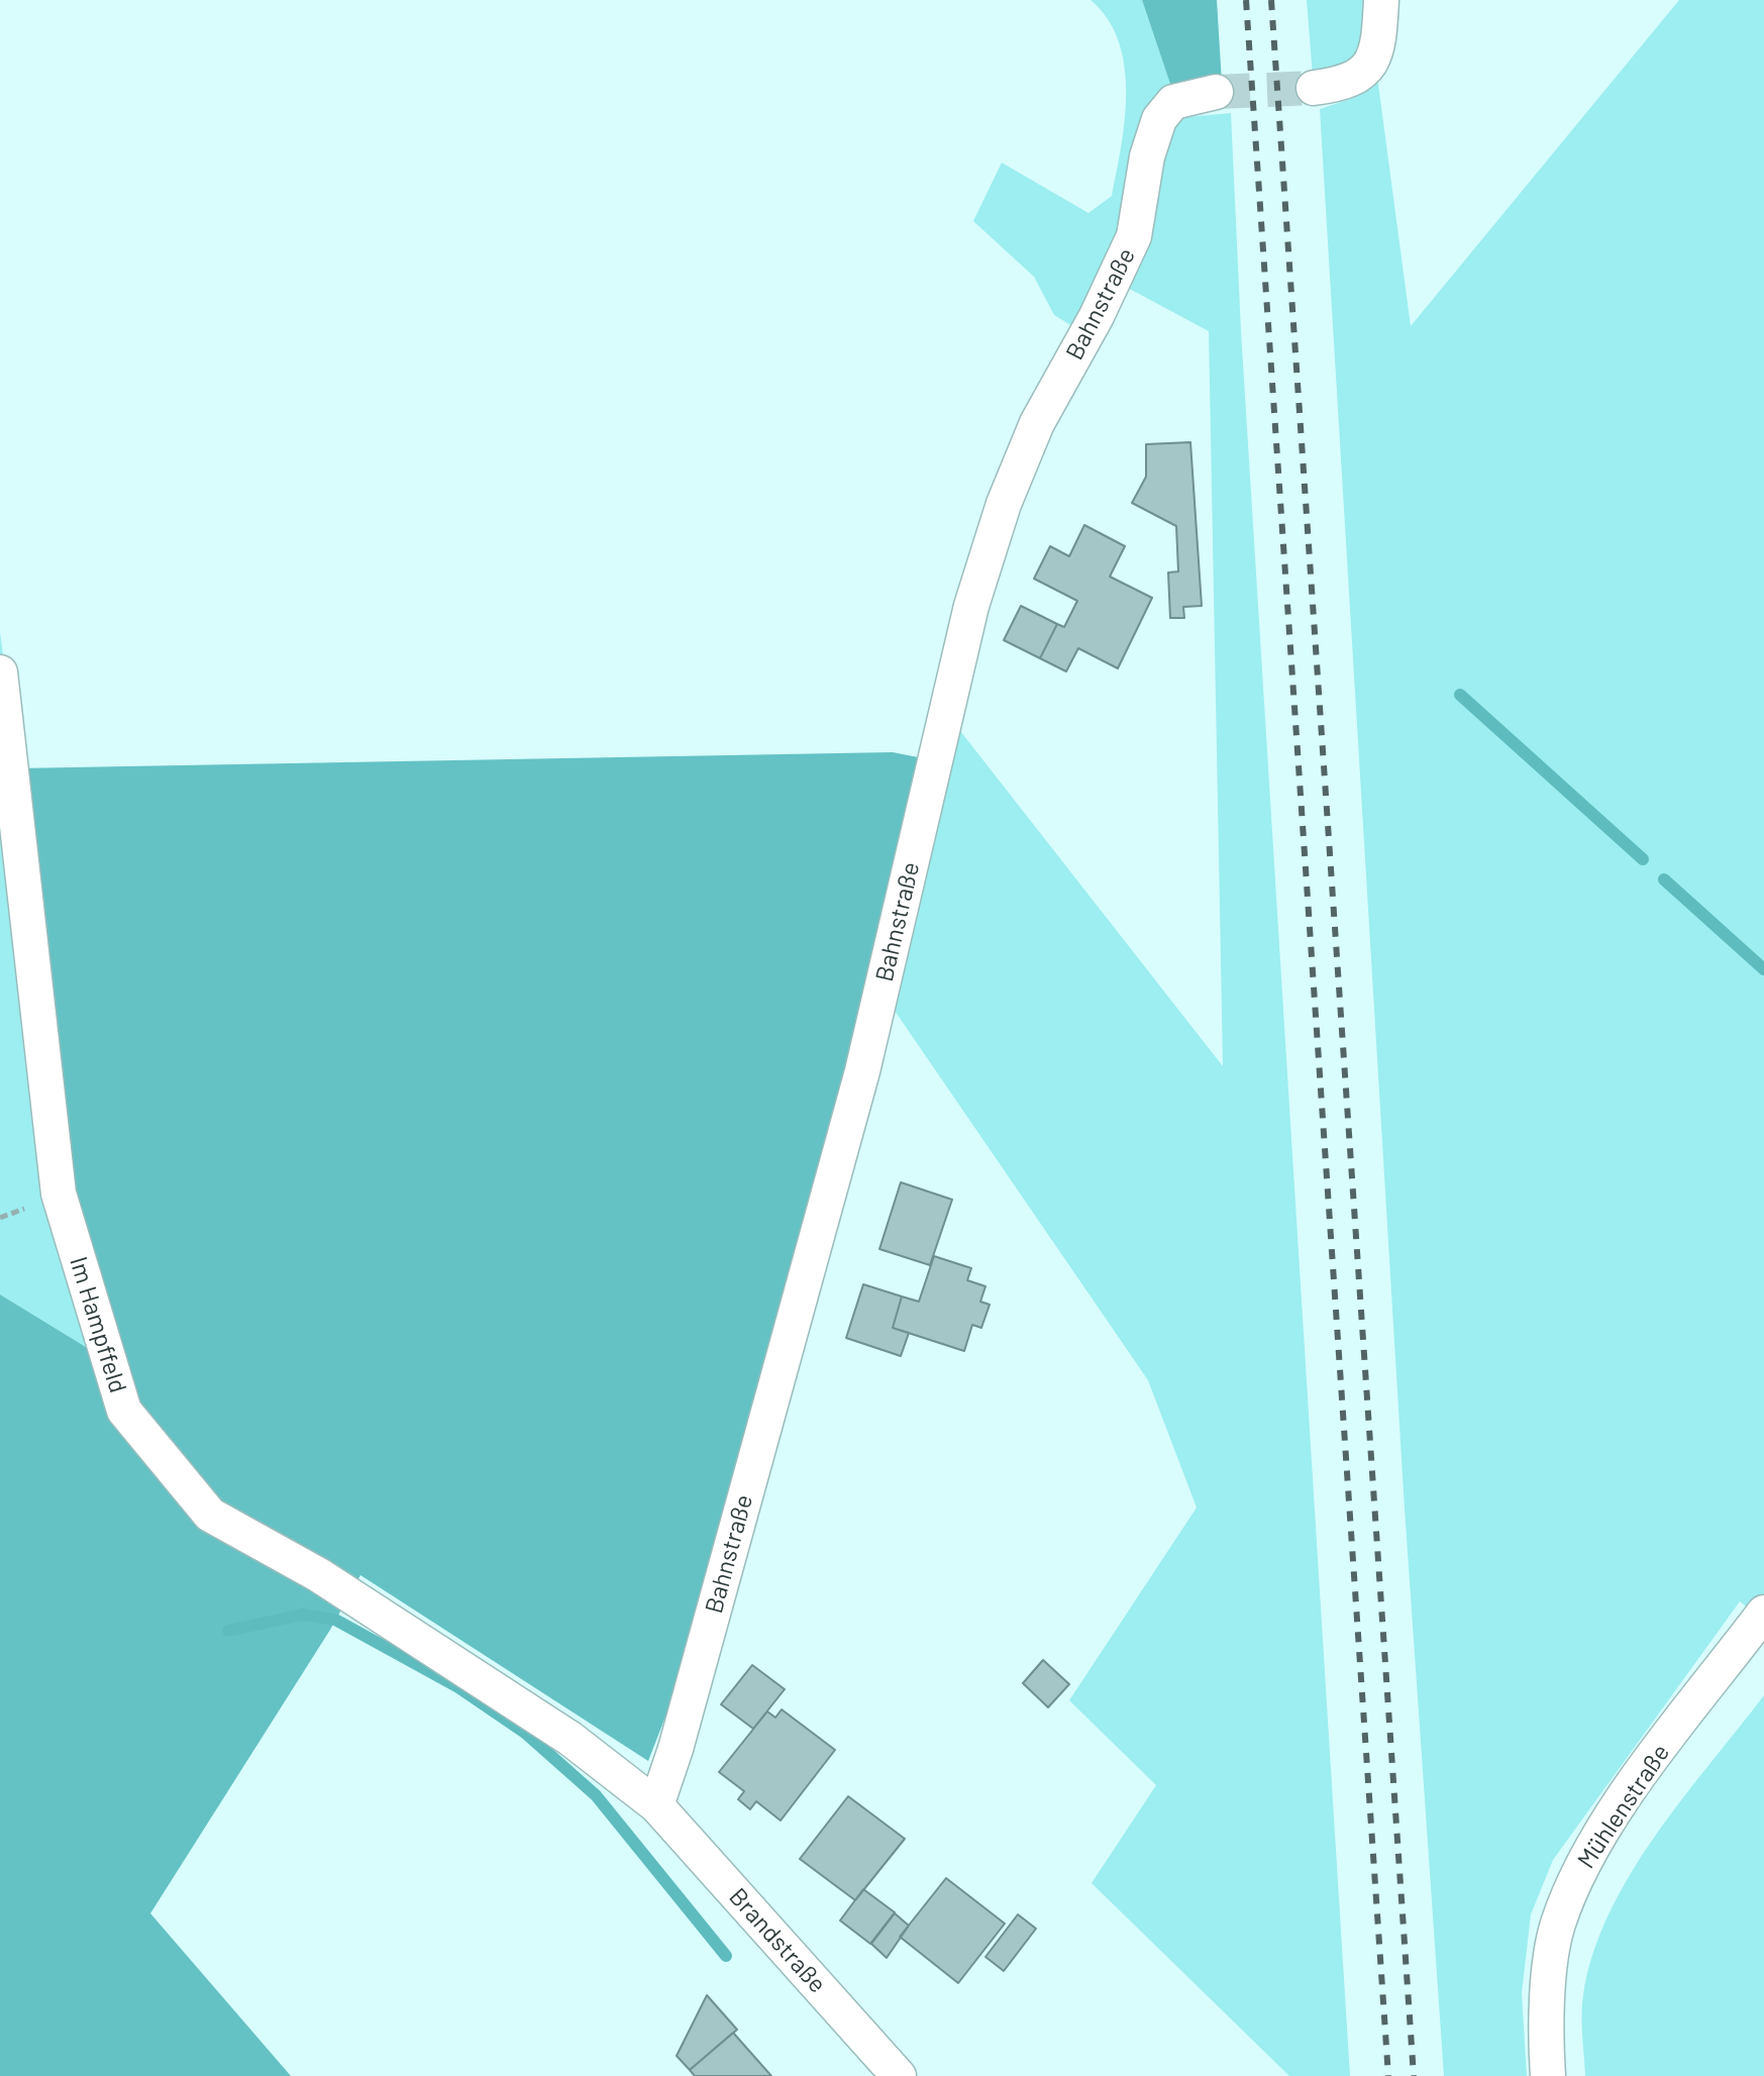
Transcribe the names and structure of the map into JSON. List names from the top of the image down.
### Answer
{
  "streets": {
    "street": [
      "Bahnstraße",
      "Im Hampffeld",
      "Mühlenstraße",
      "Brandstraße"
    ]
  },
  "crossings": [
    ["Bahnstraße", "Im Hampffeld"],
    ["Bahnstraße", "Brandstraße"],
    ["Im Hampffeld", "Brandstraße"]
  ]
}
